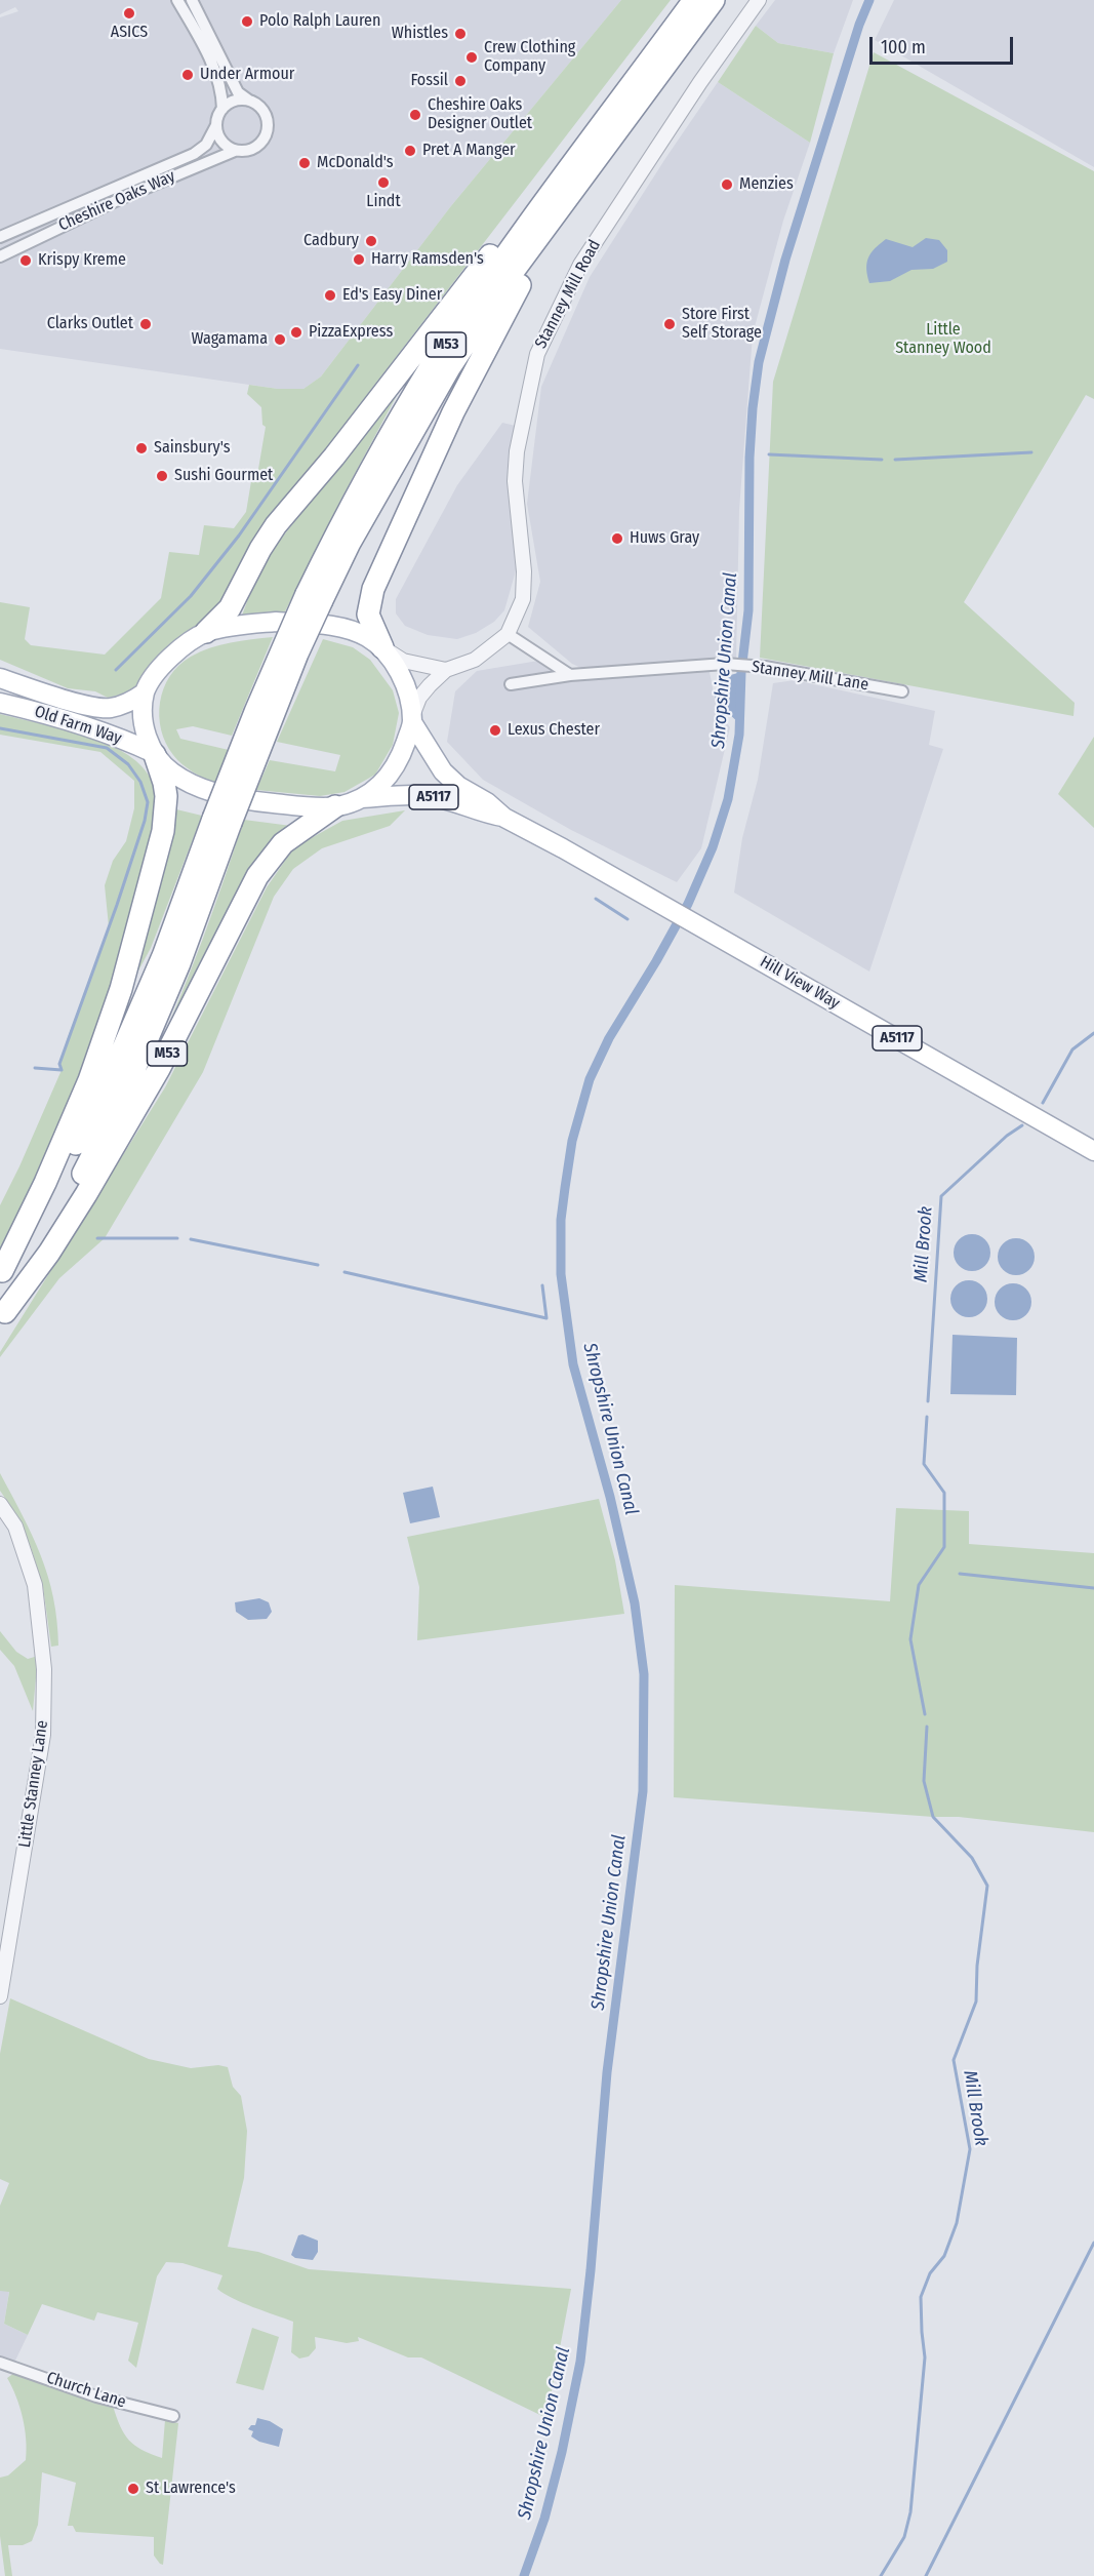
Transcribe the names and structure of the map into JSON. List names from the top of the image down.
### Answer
{
  "streets": {
    "highway": ["M53"],
    "main road": ["Old Farm Way", "A5117", "Hill View Way"],
    "street": [
      "Cheshire Oaks Way",
      "Stanney Mill Road",
      "Stanney Mill Lane",
      "Little Stanney Lane",
      "Church Lane"
    ]
  },
  "crossings": [
    ["Stanney Mill Road", "Hill View Way"],
    ["M53", "Old Farm Way"]
  ],
  "water": ["Shropshire Union Canal", "Mill Brook"],
  "parks": ["Little Stanney Wood"],
  "places": [
    "ASICS",
    "Polo Ralph Lauren",
    "Whistles",
    "Crew Clothing Company",
    "Under Armour",
    "Fossil",
    "Cheshire Oaks Designer Outlet",
    "Pret A Manger",
    "McDonald's",
    "Lindt",
    "Menzies",
    "Cadbury",
    "Harry Ramsden's",
    "Krispy Kreme",
    "Ed's Easy Diner",
    "Clarks Outlet",
    "Store First Self Storage",
    "PizzaExpress",
    "Wagamama",
    "Sainsbury's",
    "Sushi Gourmet",
    "Huws Gray",
    "Lexus Chester",
    "St Lawrence's"
  ],
  "scale_bar": "100 m"
}
